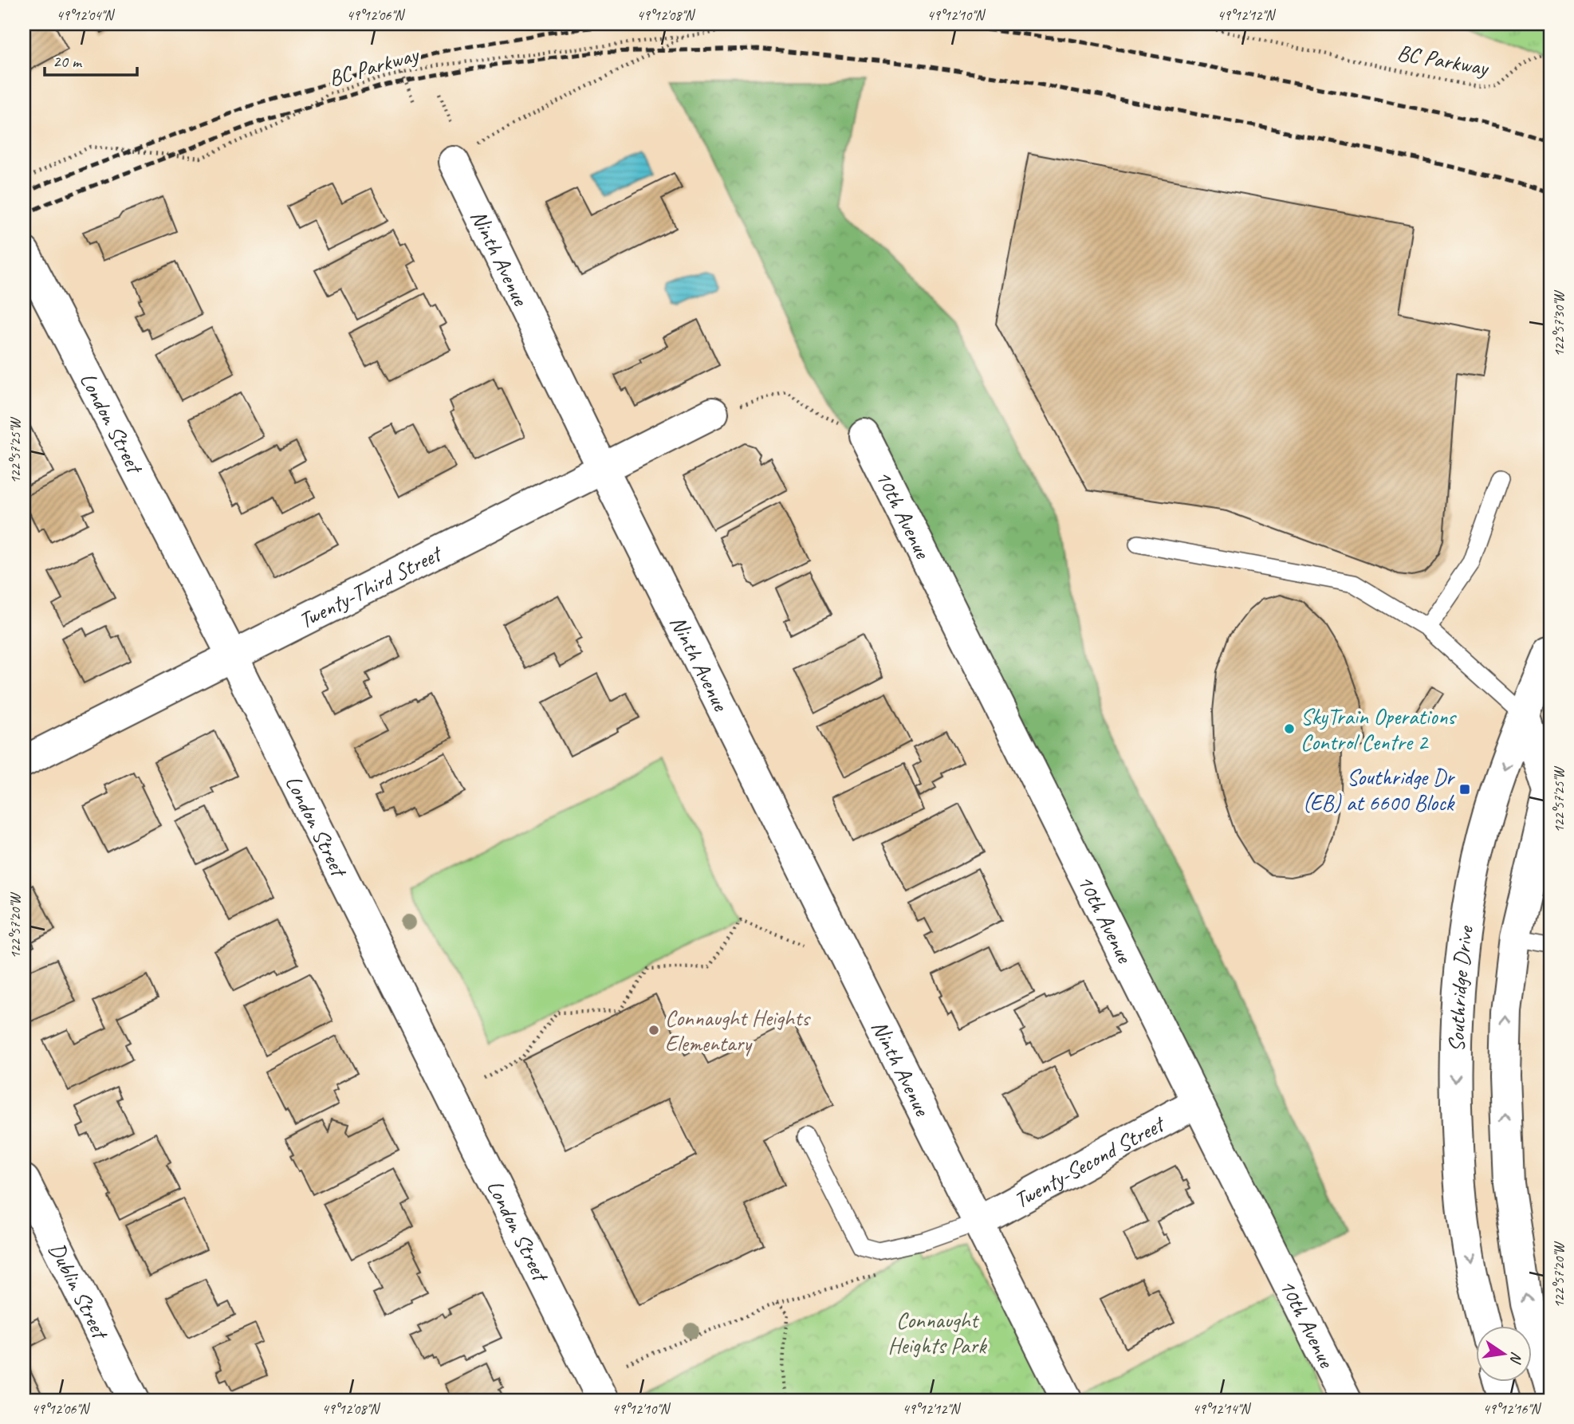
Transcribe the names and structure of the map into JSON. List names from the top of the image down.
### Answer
{
  "streets": {
    "street": [
      "Ninth Avenue",
      "London Street",
      "10th Avenue",
      "Twenty-Third Street",
      "Southridge Drive",
      "Twenty-Second Street",
      "Dublin Street"
    ],
    "path": ["BC Parkway"]
  },
  "crossings": [
    ["Ninth Avenue", "Twenty-Third Street"],
    ["Ninth Avenue", "Twenty-Second Street"],
    ["London Street", "Twenty-Third Street"],
    ["10th Avenue", "Twenty-Second Street"]
  ],
  "parks": ["Connaught Heights Park"],
  "places": {
    "other": ["SkyTrain Operations Control Centre 2", "Connaught Heights Elementary"],
    "transit": ["Southridge Dr (EB) at 6600 Block"]
  },
  "scale_bar": "20 m",
  "north": "right",
  "coordinates": [
    "49°12'04\"N",
    "49°12'06\"N",
    "49°12'08\"N",
    "49°12'10\"N",
    "49°12'12\"N",
    "122°57'30\"W",
    "122°57'25\"W",
    "122°57'20\"W",
    "49°12'14\"N",
    "49°12'16\"N"
  ]
}
